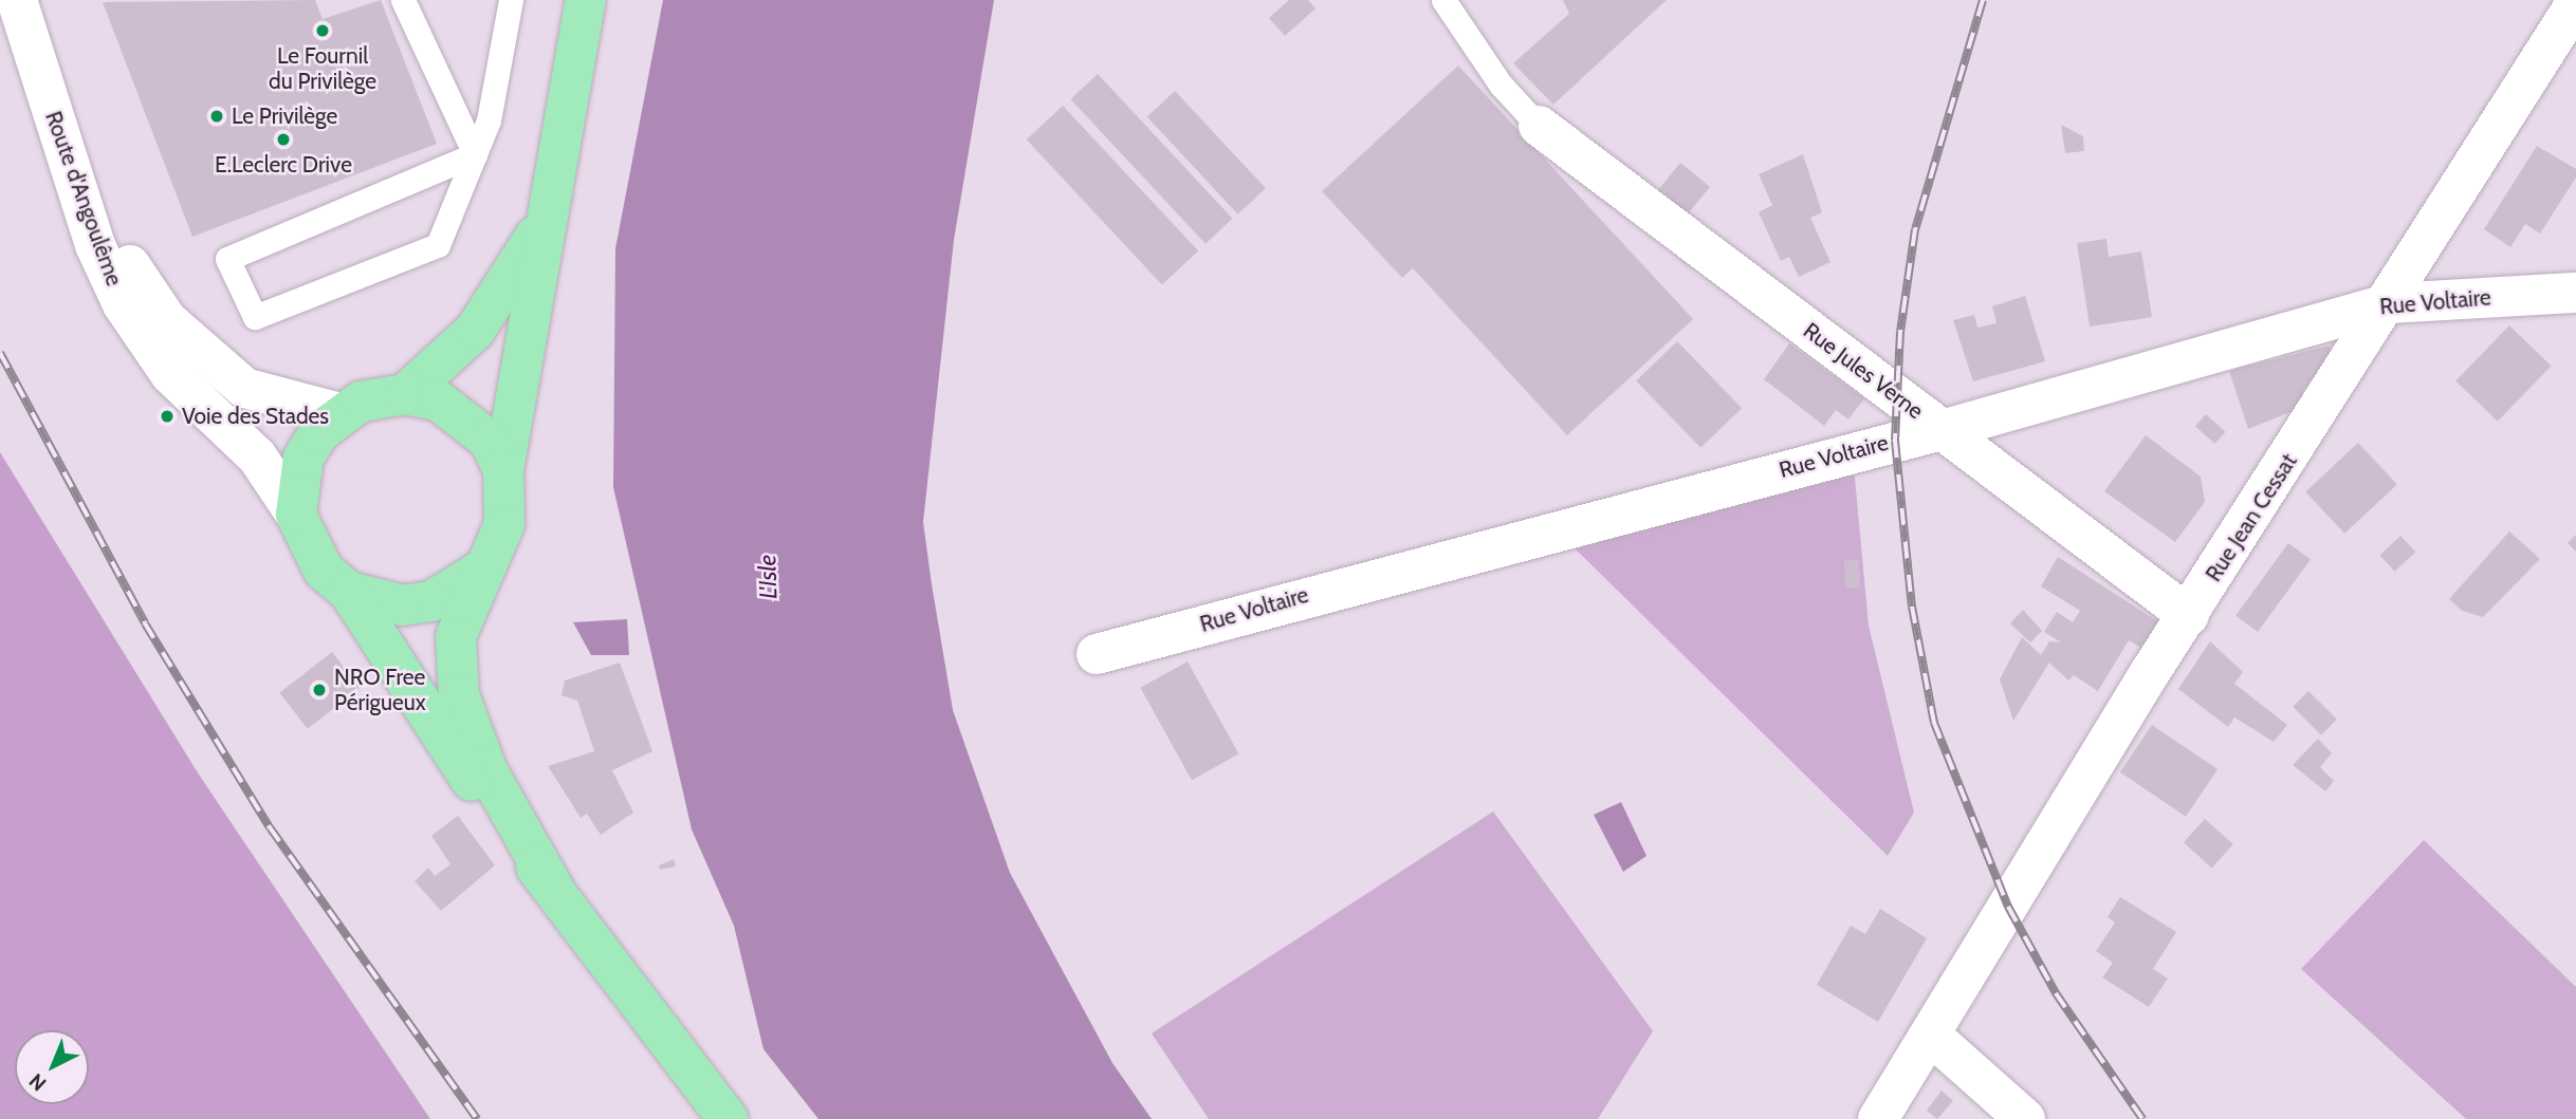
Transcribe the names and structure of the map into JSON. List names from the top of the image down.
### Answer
{
  "streets": {
    "street": [
      "Route d'Angoulême",
      "Rue Voltaire",
      "Rue Jules Verne",
      "Rue Jean Cessat"
    ]
  },
  "crossings": [
    ["Rue Voltaire", "Rue Jules Verne"],
    ["Rue Voltaire", "Rue Jean Cessat"],
    ["Rue Jules Verne", "Rue Jean Cessat"]
  ],
  "water": ["L'Isle"],
  "places": [
    "Le Fournil du Privilège",
    "Le Privilège",
    "E.Leclerc Drive",
    "Voie des Stades",
    "NRO Free Périgueux"
  ],
  "north": "bottom left"
}
